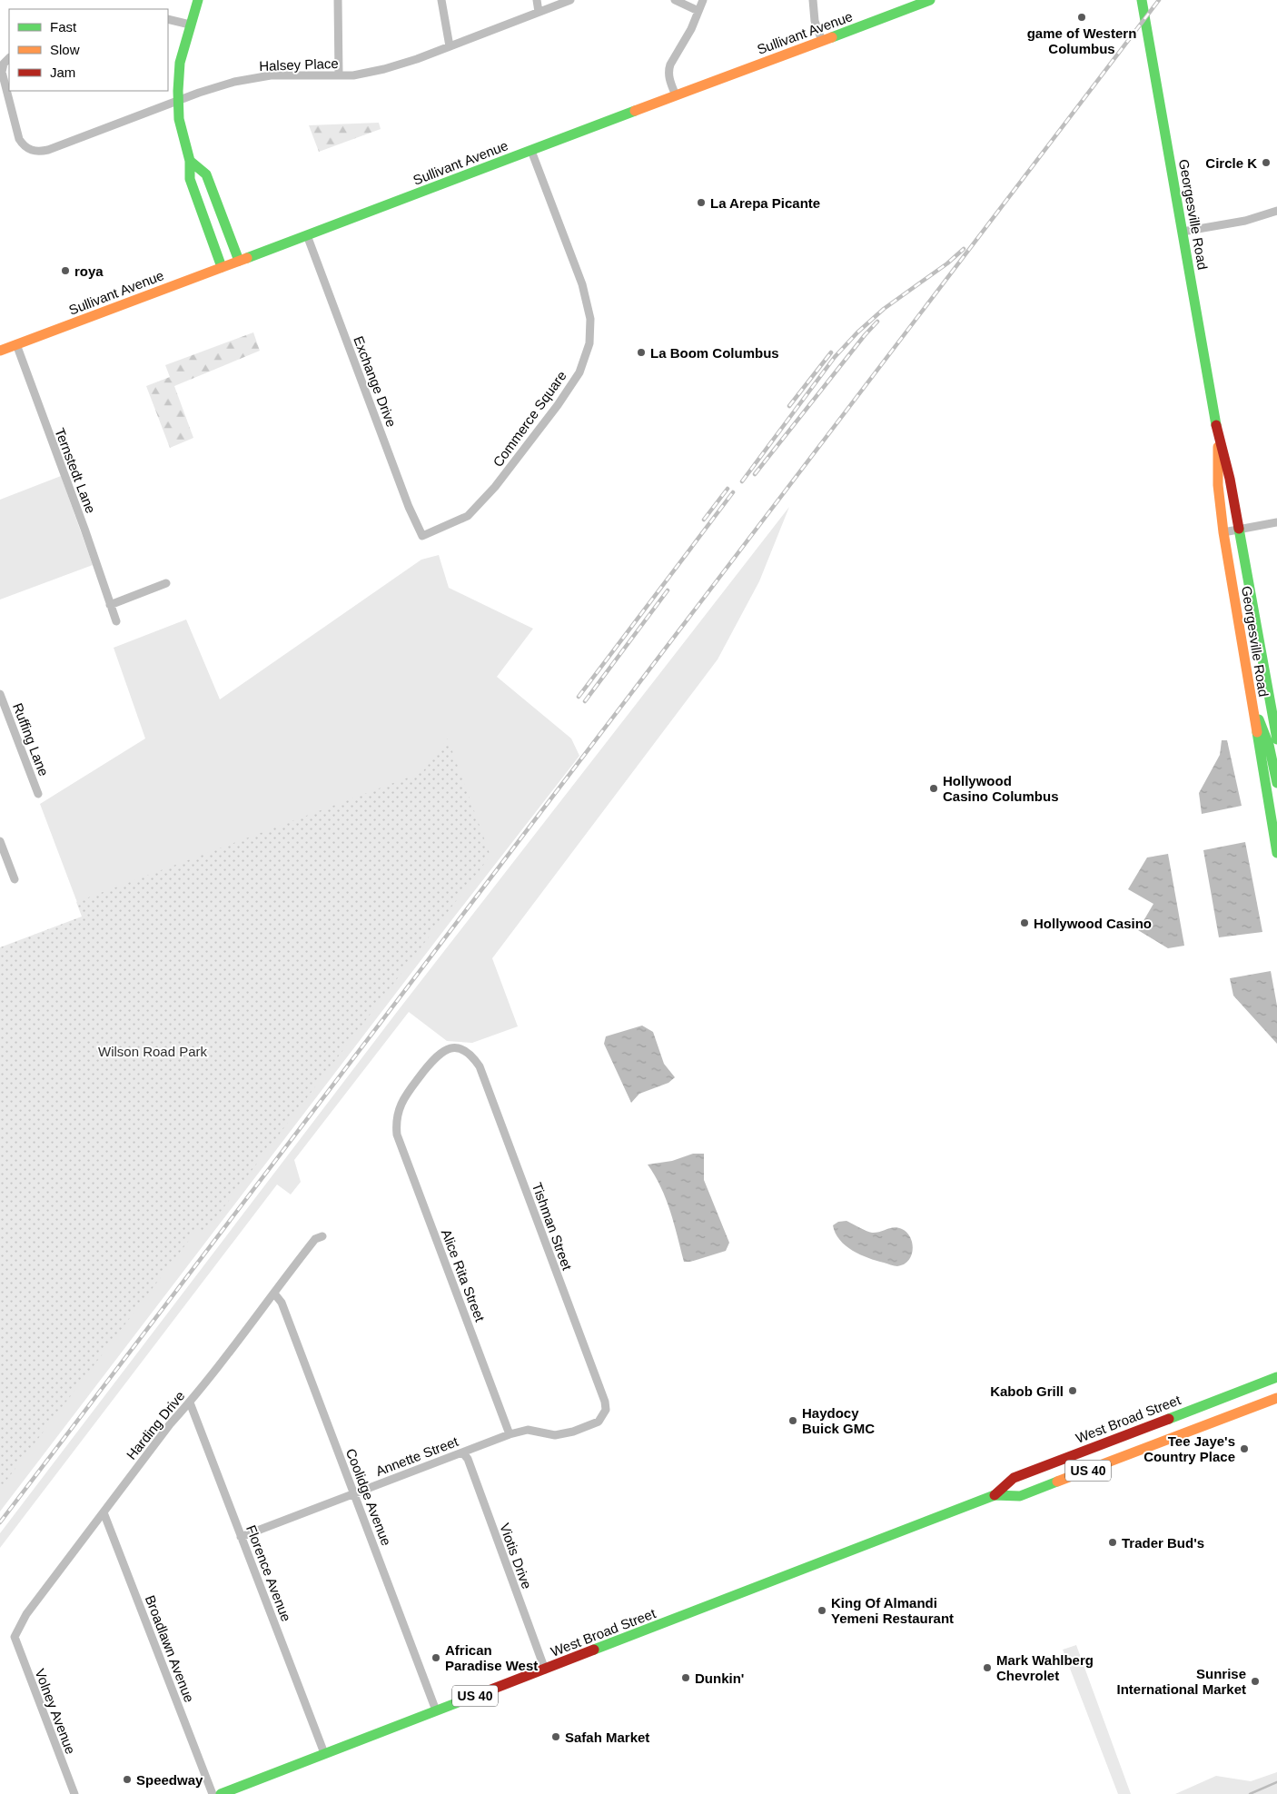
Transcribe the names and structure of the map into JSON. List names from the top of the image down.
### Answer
{
  "streets": {
    "main road": [
      "Sullivant Avenue",
      "Georgesville Road",
      "West Broad Street",
      "US 40"
    ],
    "street": [
      "Halsey Place",
      "Exchange Drive",
      "Commerce Square",
      "Ternstedt Lane",
      "Ruffing Lane",
      "Tishman Street",
      "Alice Rita Street",
      "Harding Drive",
      "Annette Street",
      "Coolidge Avenue",
      "Viotis Drive",
      "Florence Avenue",
      "Broadlawn Avenue",
      "Volney Avenue"
    ]
  },
  "crossings": [
    ["Sullivant Avenue", "Exchange Drive"],
    ["Sullivant Avenue", "Commerce Square"],
    ["Sullivant Avenue", "Ternstedt Lane"],
    ["Exchange Drive", "Commerce Square"],
    ["Tishman Street", "Alice Rita Street"],
    ["Tishman Street", "Annette Street"],
    ["Alice Rita Street", "Annette Street"],
    ["West Broad Street", "Coolidge Avenue"],
    ["West Broad Street", "Viotis Drive"],
    ["West Broad Street", "Florence Avenue"],
    ["Harding Drive", "Coolidge Avenue"],
    ["Harding Drive", "Florence Avenue"],
    ["Harding Drive", "Broadlawn Avenue"],
    ["Harding Drive", "Volney Avenue"],
    ["Annette Street", "Coolidge Avenue"],
    ["Annette Street", "Viotis Drive"],
    ["Annette Street", "Florence Avenue"]
  ],
  "parks": ["Wilson Road Park"],
  "places": [
    "game of Western Columbus",
    "Circle K",
    "La Arepa Picante",
    "roya",
    "La Boom Columbus",
    "Hollywood Casino Columbus",
    "Hollywood Casino",
    "Kabob Grill",
    "Haydocy Buick GMC",
    "Tee Jaye's Country Place",
    "Trader Bud's",
    "King Of Almandi Yemeni Restaurant",
    "African Paradise West",
    "Mark Wahlberg Chevrolet",
    "Dunkin'",
    "Sunrise International Market",
    "Safah Market",
    "Speedway"
  ],
  "legend": ["Fast", "Slow", "Jam"]
}
